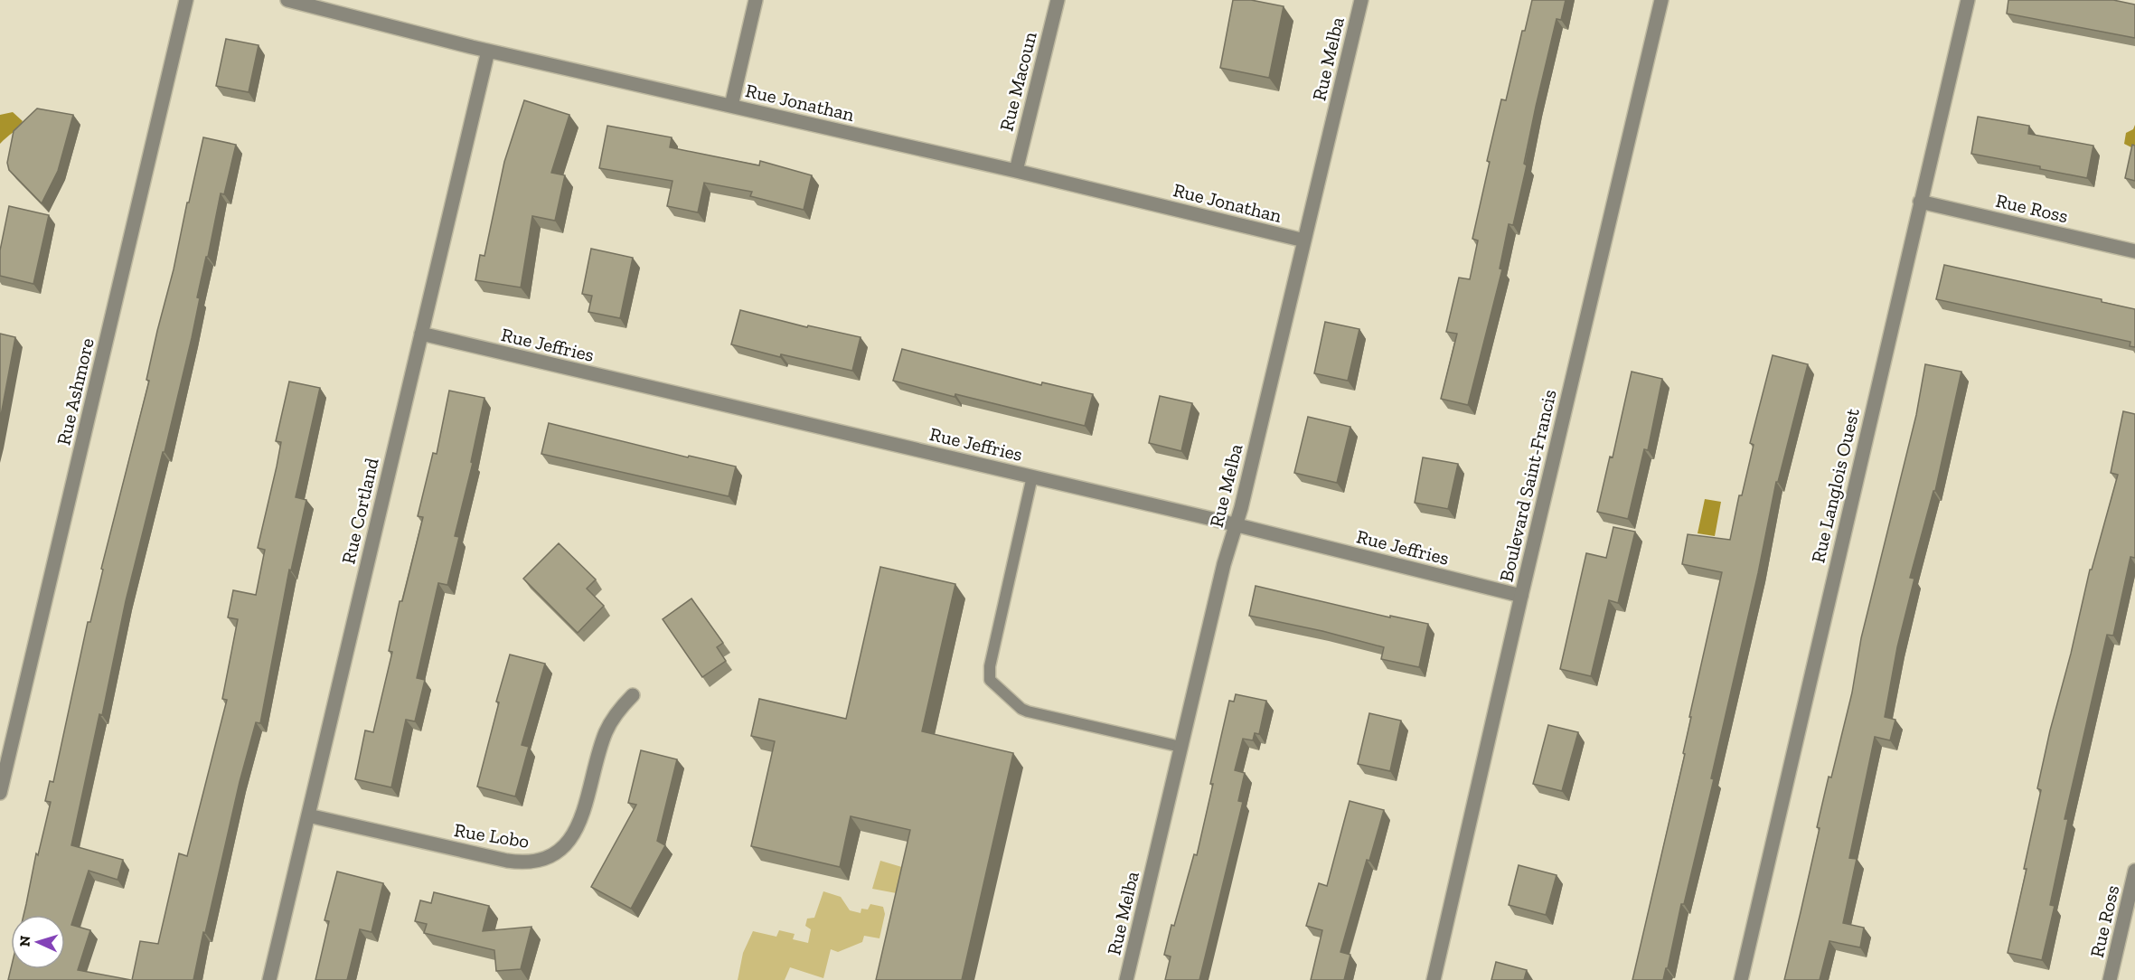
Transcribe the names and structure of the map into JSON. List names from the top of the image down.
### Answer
{
  "streets": {
    "street": [
      "Rue Melba",
      "Rue Macoun",
      "Rue Jonathan",
      "Rue Ross",
      "Rue Jeffries",
      "Rue Ashmore",
      "Boulevard Saint-Francis",
      "Rue Langlois Ouest",
      "Rue Cortland",
      "Rue Lobo"
    ]
  },
  "crossings": [
    ["Rue Melba", "Rue Jonathan"],
    ["Rue Melba", "Rue Jeffries"],
    ["Rue Macoun", "Rue Jonathan"],
    ["Rue Jonathan", "Rue Cortland"],
    ["Rue Ross", "Rue Langlois Ouest"],
    ["Rue Jeffries", "Boulevard Saint-Francis"],
    ["Rue Jeffries", "Rue Cortland"],
    ["Rue Cortland", "Rue Lobo"]
  ],
  "north": "left"
}
